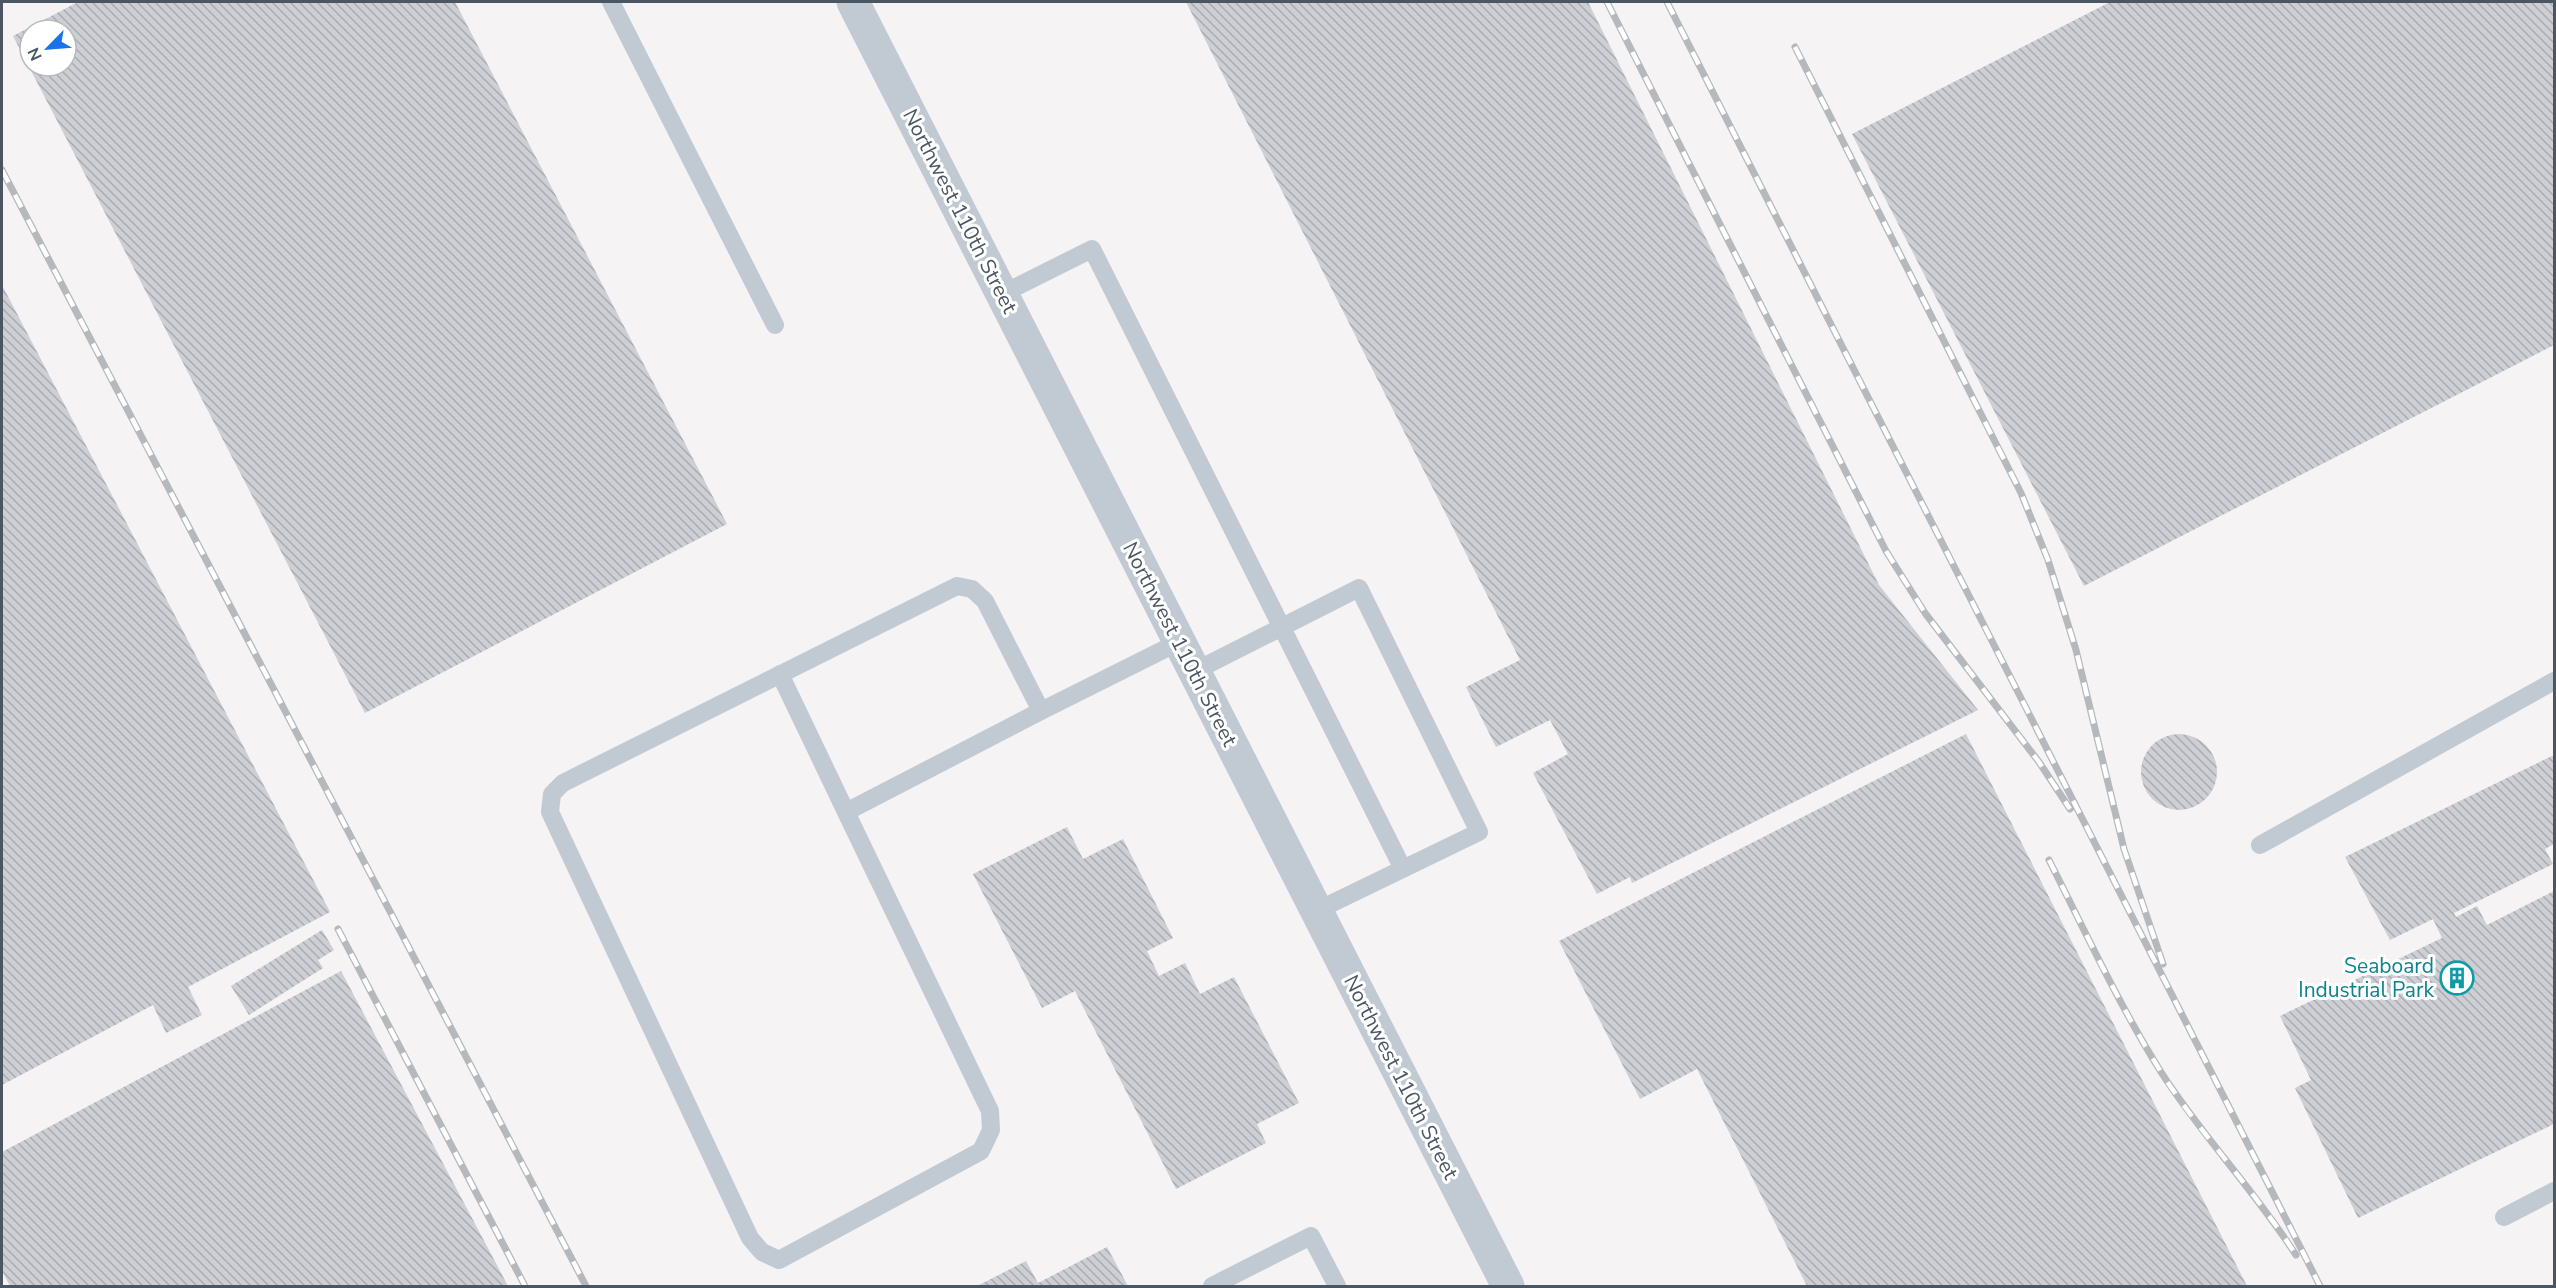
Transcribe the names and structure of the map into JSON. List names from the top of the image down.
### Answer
{
  "streets": {
    "street": ["Northwest 110th Street"]
  },
  "places": {
    "building": ["Seaboard Industrial Park"]
  },
  "north": "bottom left"
}
